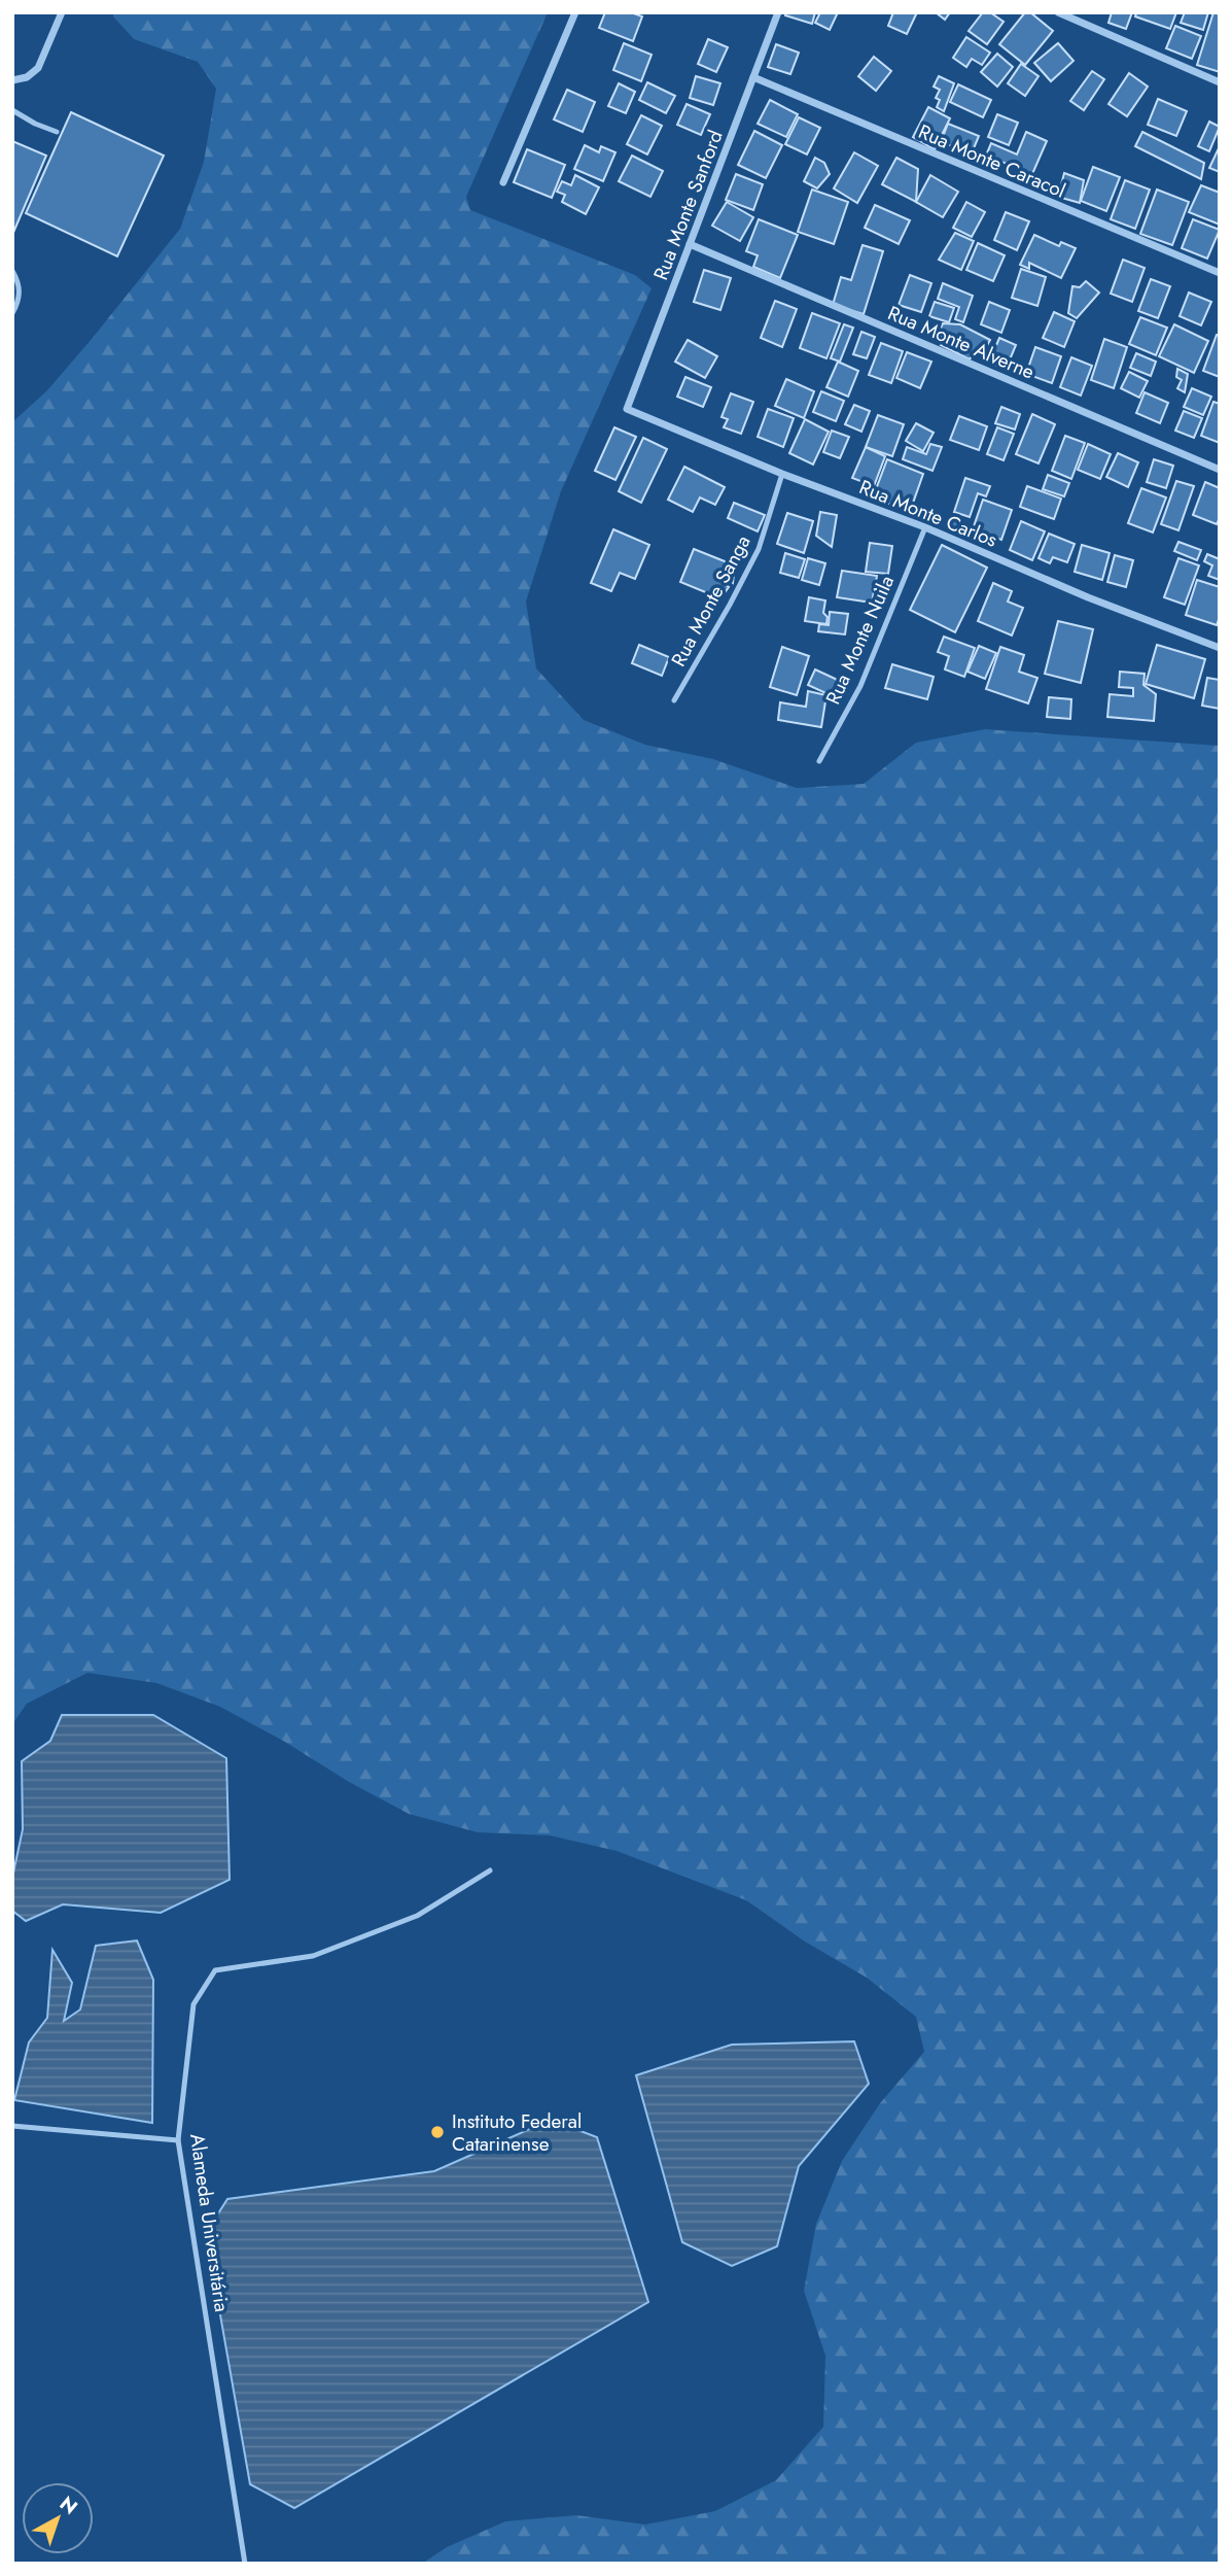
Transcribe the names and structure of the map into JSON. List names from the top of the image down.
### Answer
{
  "streets": {
    "street": [
      "Rua Monte Caracol",
      "Rua Monte Sanford",
      "Rua Monte Alverne",
      "Rua Monte Carlos"
    ],
    "lane": ["Rua Monte Sanga", "Rua Monte Nuila", "Alameda Universitária"]
  },
  "crossings": [
    ["Rua Monte Caracol", "Rua Monte Sanford"],
    ["Rua Monte Sanford", "Rua Monte Alverne"],
    ["Rua Monte Sanford", "Rua Monte Carlos"],
    ["Rua Monte Carlos", "Rua Monte Sanga"],
    ["Rua Monte Carlos", "Rua Monte Nuila"]
  ],
  "places": ["Instituto Federal Catarinense"],
  "north": "top right"
}
